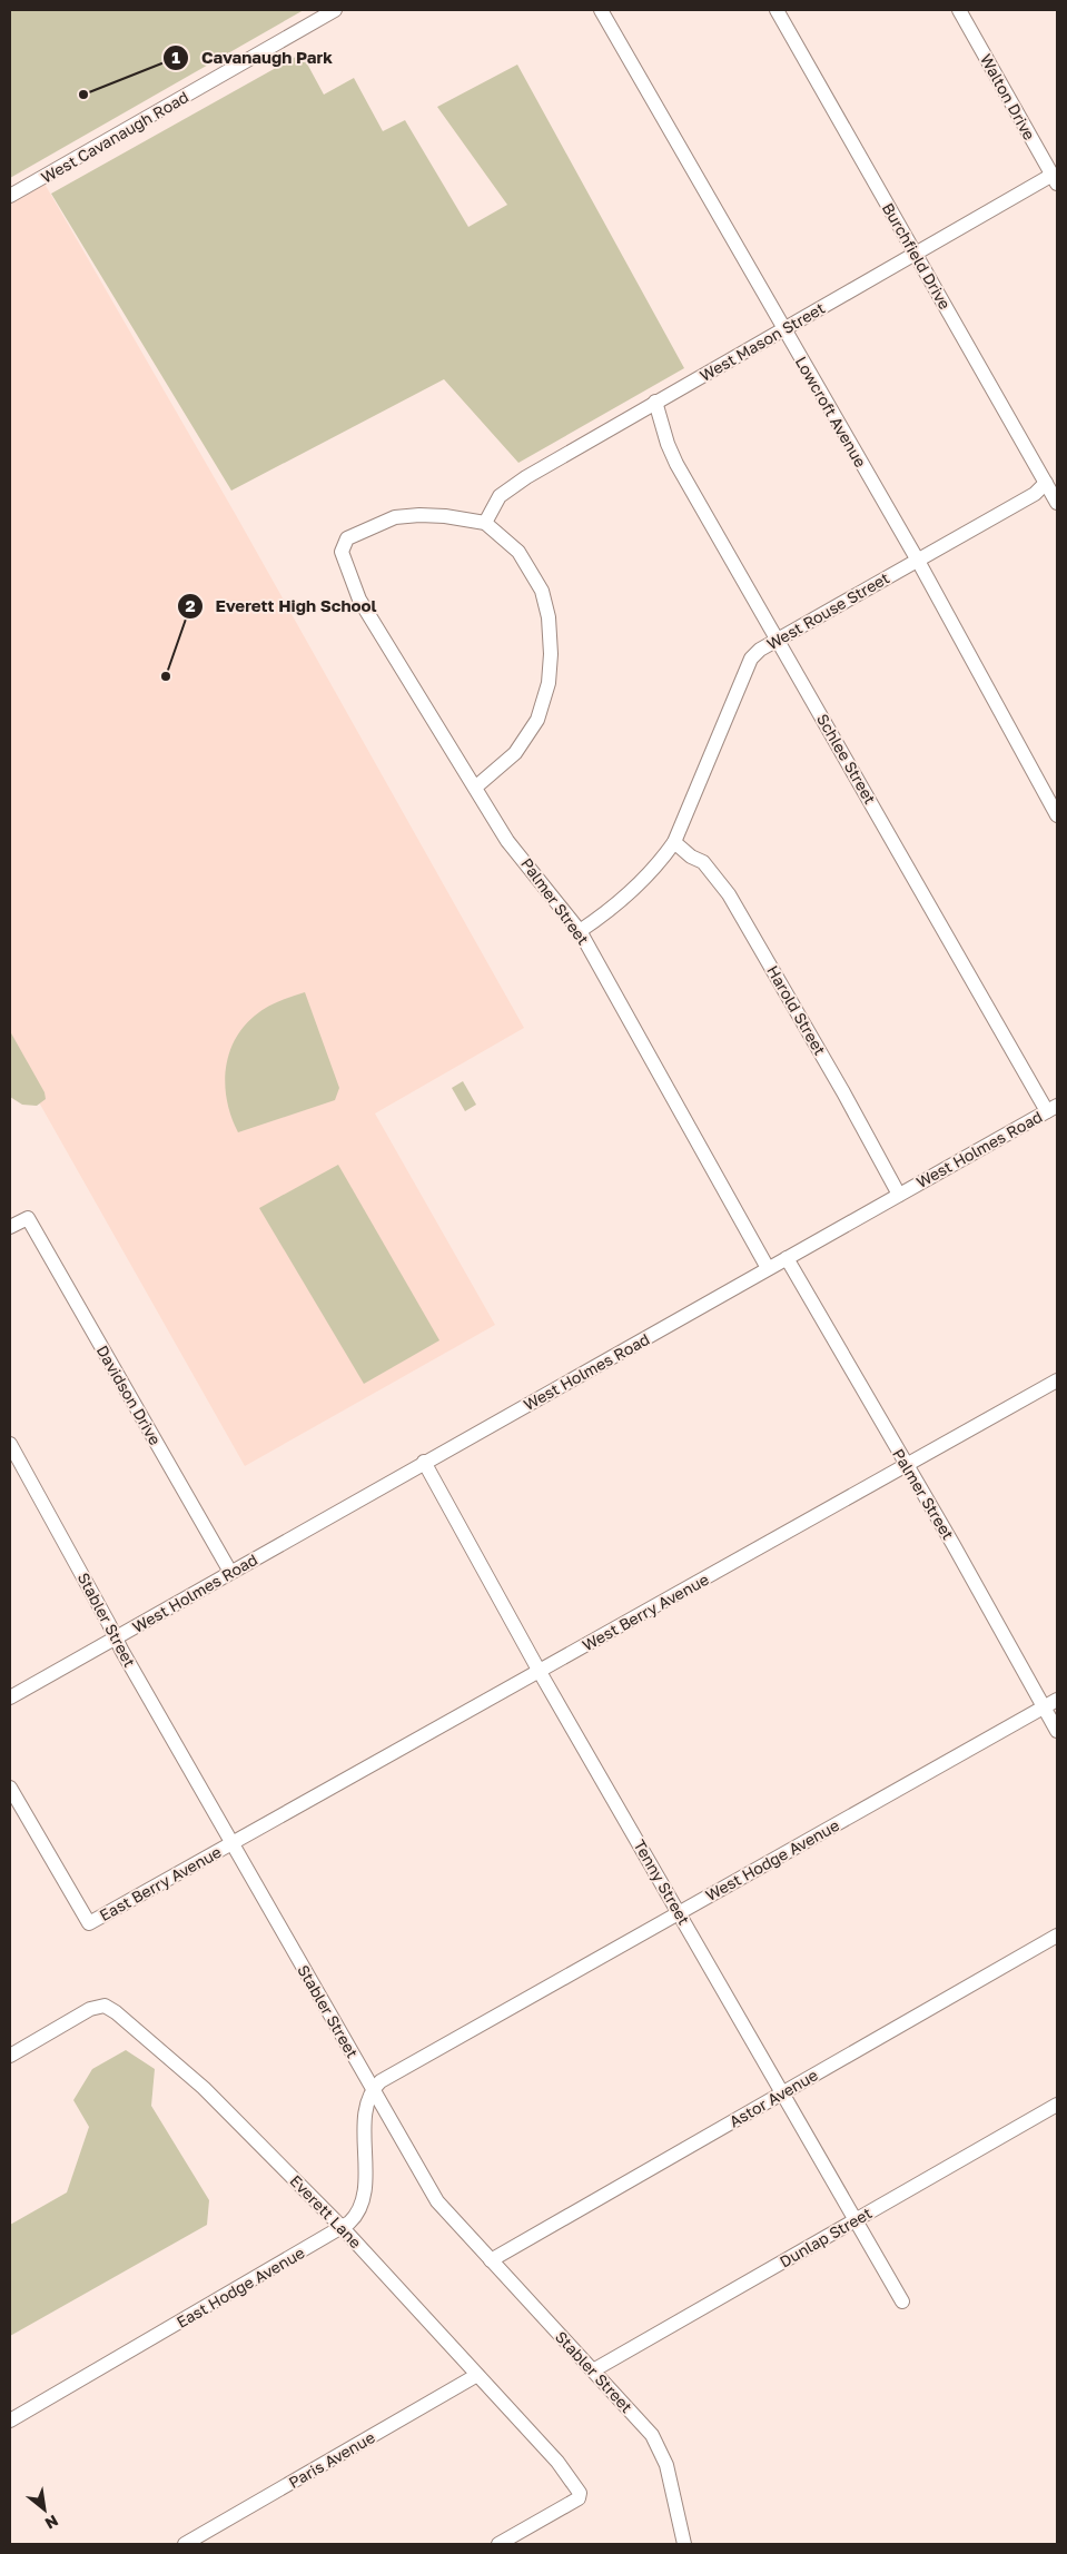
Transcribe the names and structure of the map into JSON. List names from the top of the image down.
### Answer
{
  "streets": {
    "street": [
      "Walton Drive",
      "West Cavanaugh Road",
      "Burchfield Drive",
      "West Mason Street",
      "Lowcroft Avenue",
      "West Rouse Street",
      "Schlee Street",
      "Palmer Street",
      "Harold Street",
      "West Holmes Road",
      "Davidson Drive",
      "West Berry Avenue",
      "Stabler Street",
      "West Hodge Avenue",
      "Tenny Street",
      "East Berry Avenue",
      "Astor Avenue",
      "Everett Lane",
      "Dunlap Street",
      "East Hodge Avenue",
      "Paris Avenue"
    ]
  },
  "crossings": [
    ["Walton Drive", "West Mason Street"],
    ["Burchfield Drive", "West Mason Street"],
    ["Burchfield Drive", "West Rouse Street"],
    ["West Mason Street", "Lowcroft Avenue"],
    ["West Mason Street", "Schlee Street"],
    ["West Mason Street", "Palmer Street"],
    ["Lowcroft Avenue", "West Rouse Street"],
    ["West Rouse Street", "Schlee Street"],
    ["West Rouse Street", "Palmer Street"],
    ["West Rouse Street", "Harold Street"],
    ["Schlee Street", "West Holmes Road"],
    ["Palmer Street", "West Holmes Road"],
    ["Palmer Street", "West Berry Avenue"],
    ["Palmer Street", "West Hodge Avenue"],
    ["Harold Street", "West Holmes Road"],
    ["West Holmes Road", "Davidson Drive"],
    ["West Holmes Road", "Stabler Street"],
    ["West Holmes Road", "Tenny Street"],
    ["West Berry Avenue", "Stabler Street"],
    ["West Berry Avenue", "Tenny Street"],
    ["West Berry Avenue", "East Berry Avenue"],
    ["Stabler Street", "West Hodge Avenue"],
    ["Stabler Street", "East Berry Avenue"],
    ["Stabler Street", "Astor Avenue"],
    ["Stabler Street", "Dunlap Street"],
    ["Stabler Street", "East Hodge Avenue"],
    ["West Hodge Avenue", "Tenny Street"],
    ["West Hodge Avenue", "East Hodge Avenue"],
    ["Tenny Street", "Astor Avenue"],
    ["Tenny Street", "Dunlap Street"],
    ["Everett Lane", "East Hodge Avenue"],
    ["Everett Lane", "Paris Avenue"]
  ],
  "places": ["Cavanaugh Park", "Everett High School"],
  "north": "bottom right"
}
